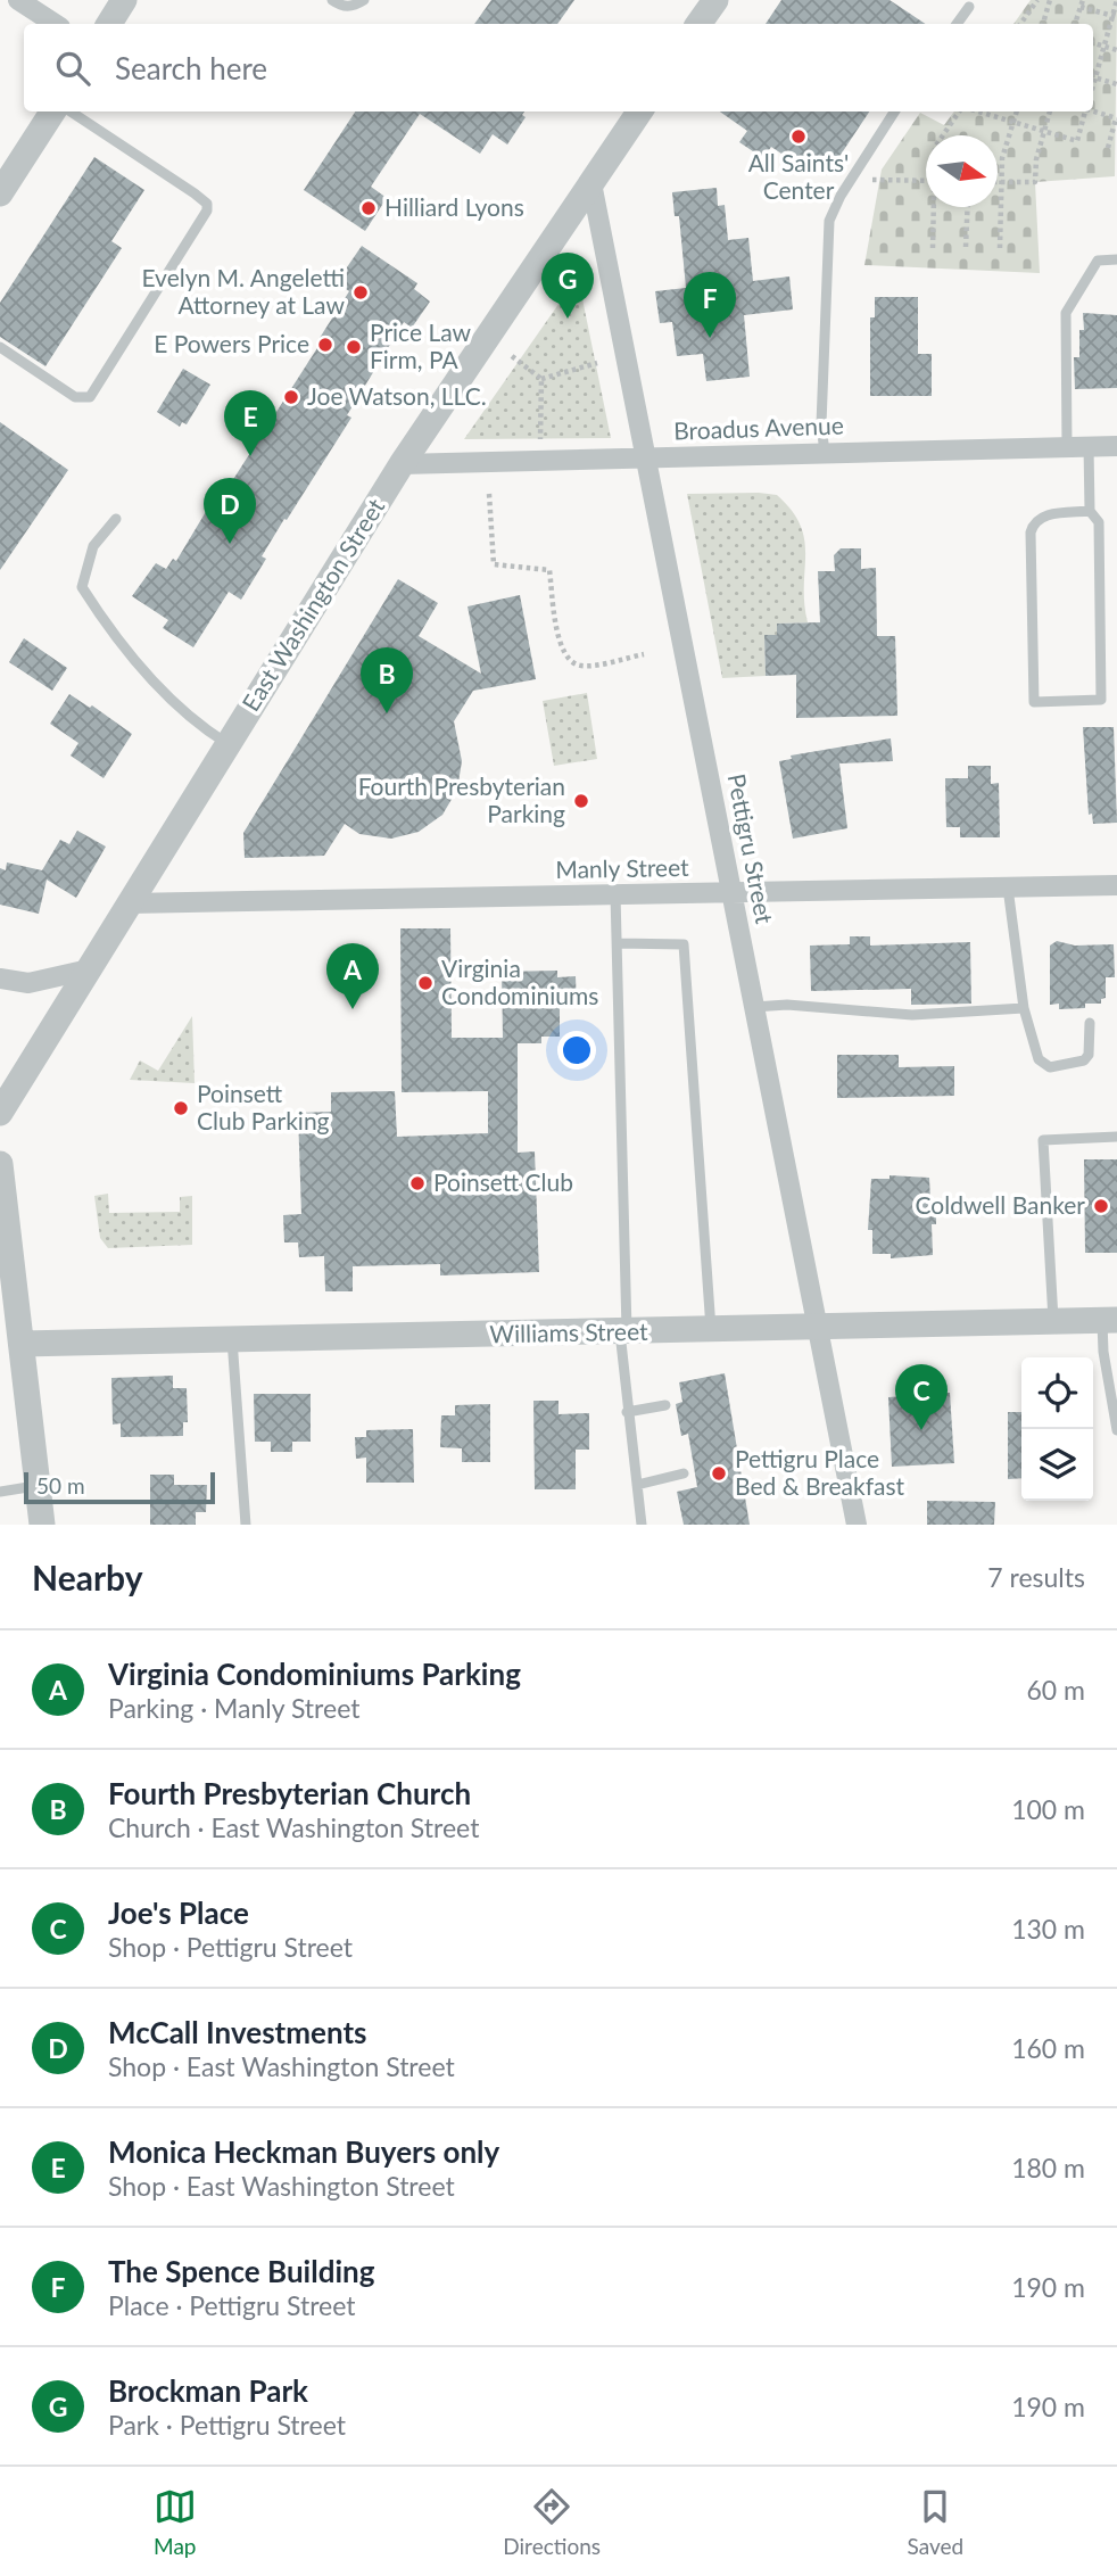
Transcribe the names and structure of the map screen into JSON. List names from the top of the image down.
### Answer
{
  "streets": {
    "street": [
      "Broadus Avenue",
      "East Washington Street",
      "Pettigru Street",
      "Manly Street",
      "Williams Street"
    ]
  },
  "crossings": [
    ["Broadus Avenue", "East Washington Street"],
    ["Broadus Avenue", "Pettigru Street"],
    ["East Washington Street", "Pettigru Street"],
    ["East Washington Street", "Manly Street"],
    ["Pettigru Street", "Manly Street"],
    ["Pettigru Street", "Williams Street"]
  ],
  "places": [
    "All Saints' Center",
    "Hilliard Lyons",
    "Evelyn M. Angeletti Attorney at Law",
    "E Powers Price",
    "Price Law Firm, PA",
    "Joe Watson, LLC.",
    "Fourth Presbyterian Parking",
    "Virginia Condominiums",
    "Poinsett Club Parking",
    "Poinsett Club",
    "Coldwell Banker",
    "Pettigru Place Bed & Breakfast"
  ],
  "scale_bar": "50 m",
  "north": "right",
  "page": {
    "search": "Search here",
    "pins": [
      "G",
      "F",
      "E",
      "D",
      "B",
      "A",
      "C"
    ],
    "scale": "50 m",
    "heading": ["Nearby", "7 results"],
    "list": [
      {
        "mark": "A",
        "name": "Virginia Condominiums Parking",
        "note": "Parking · Manly Street",
        "value": "60 m"
      },
      {
        "mark": "B",
        "name": "Fourth Presbyterian Church",
        "note": "Church · East Washington Street",
        "value": "100 m"
      },
      {
        "mark": "C",
        "name": "Joe's Place",
        "note": "Shop · Pettigru Street",
        "value": "130 m"
      },
      {
        "mark": "D",
        "name": "McCall Investments",
        "note": "Shop · East Washington Street",
        "value": "160 m"
      },
      {
        "mark": "E",
        "name": "Monica Heckman Buyers only",
        "note": "Shop · East Washington Street",
        "value": "180 m"
      },
      {
        "mark": "F",
        "name": "The Spence Building",
        "note": "Place · Pettigru Street",
        "value": "190 m"
      },
      {
        "mark": "G",
        "name": "Brockman Park",
        "note": "Park · Pettigru Street",
        "value": "190 m"
      }
    ],
    "nav": ["Map", "Directions", "Saved"]
  }
}
